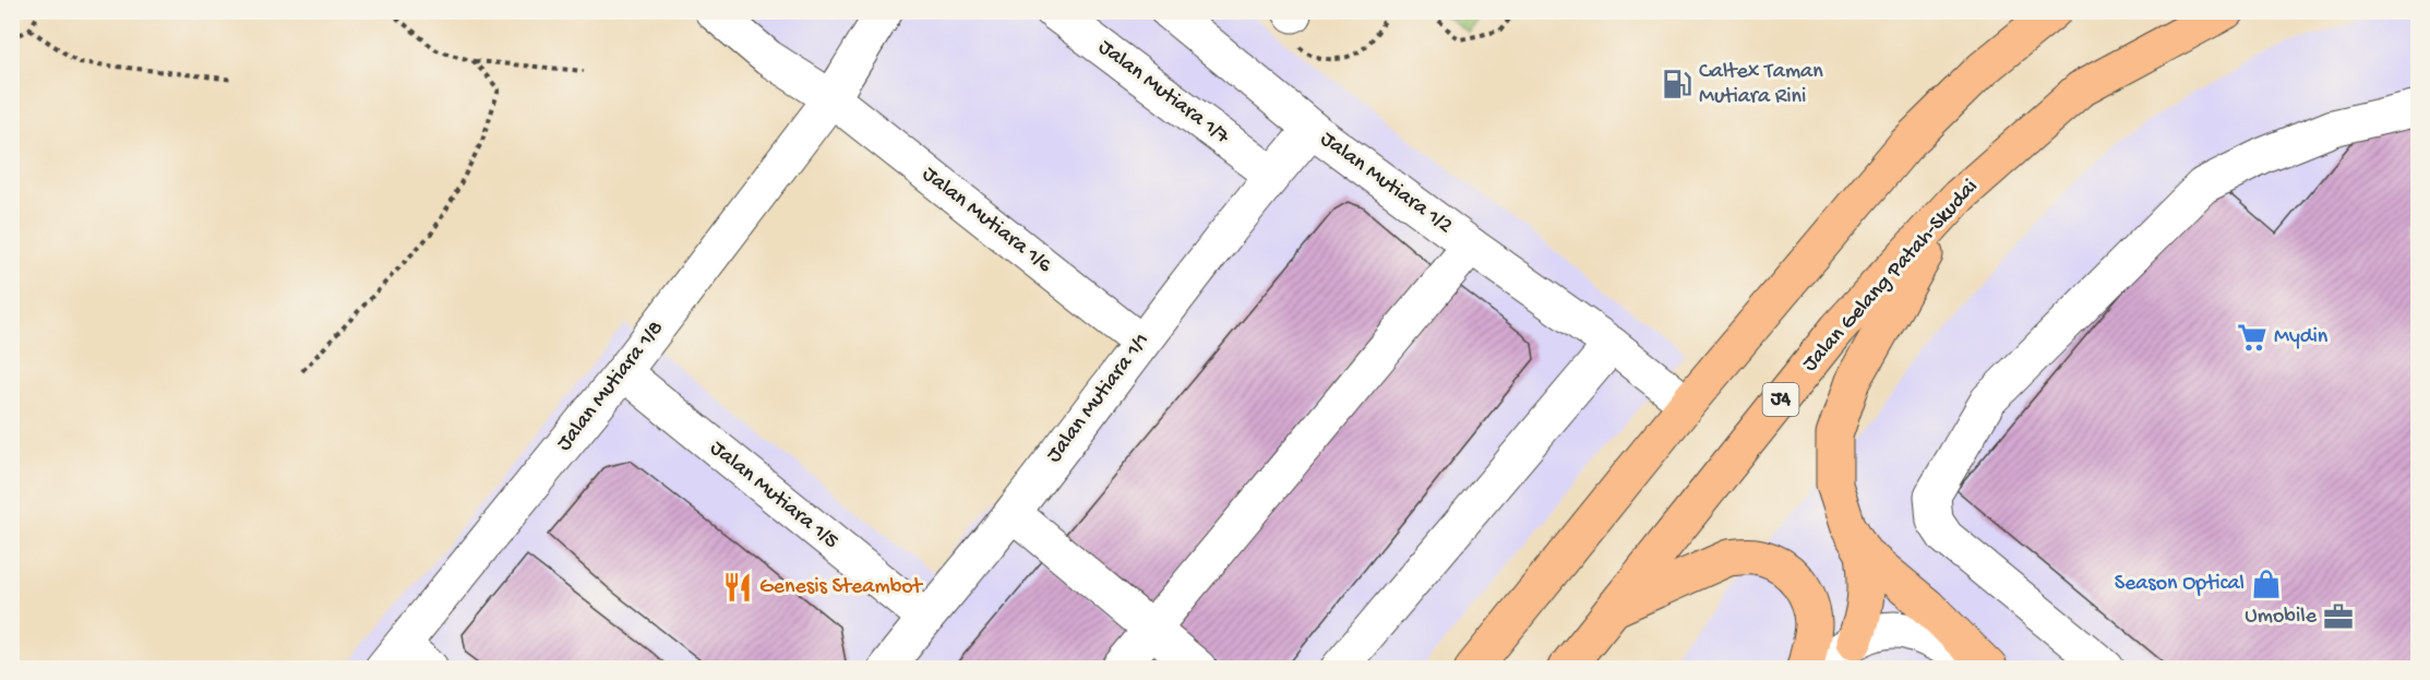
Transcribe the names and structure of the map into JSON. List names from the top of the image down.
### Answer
{
  "streets": {
    "main road": ["Jalan Gelang Patah-Skudai", "J4"],
    "street": [
      "Jalan Mutiara 1/7",
      "Jalan Mutiara 1/2",
      "Jalan Mutiara 1/6",
      "Jalan Mutiara 1/8",
      "Jalan Mutiara 1/1",
      "Jalan Mutiara 1/5"
    ]
  },
  "crossings": [
    ["Jalan Mutiara 1/7", "Jalan Mutiara 1/1"],
    ["Jalan Mutiara 1/2", "Jalan Mutiara 1/1"],
    ["Jalan Mutiara 1/6", "Jalan Mutiara 1/8"],
    ["Jalan Mutiara 1/6", "Jalan Mutiara 1/1"],
    ["Jalan Mutiara 1/8", "Jalan Mutiara 1/5"],
    ["Jalan Mutiara 1/1", "Jalan Mutiara 1/5"]
  ],
  "places": {
    "fuel station": ["Caltex Taman Mutiara Rini"],
    "supermarket": ["Mydin"],
    "shop": ["Season Optical"],
    "restaurant": ["Genesis Steambot"],
    "office": ["Umobile"]
  }
}
